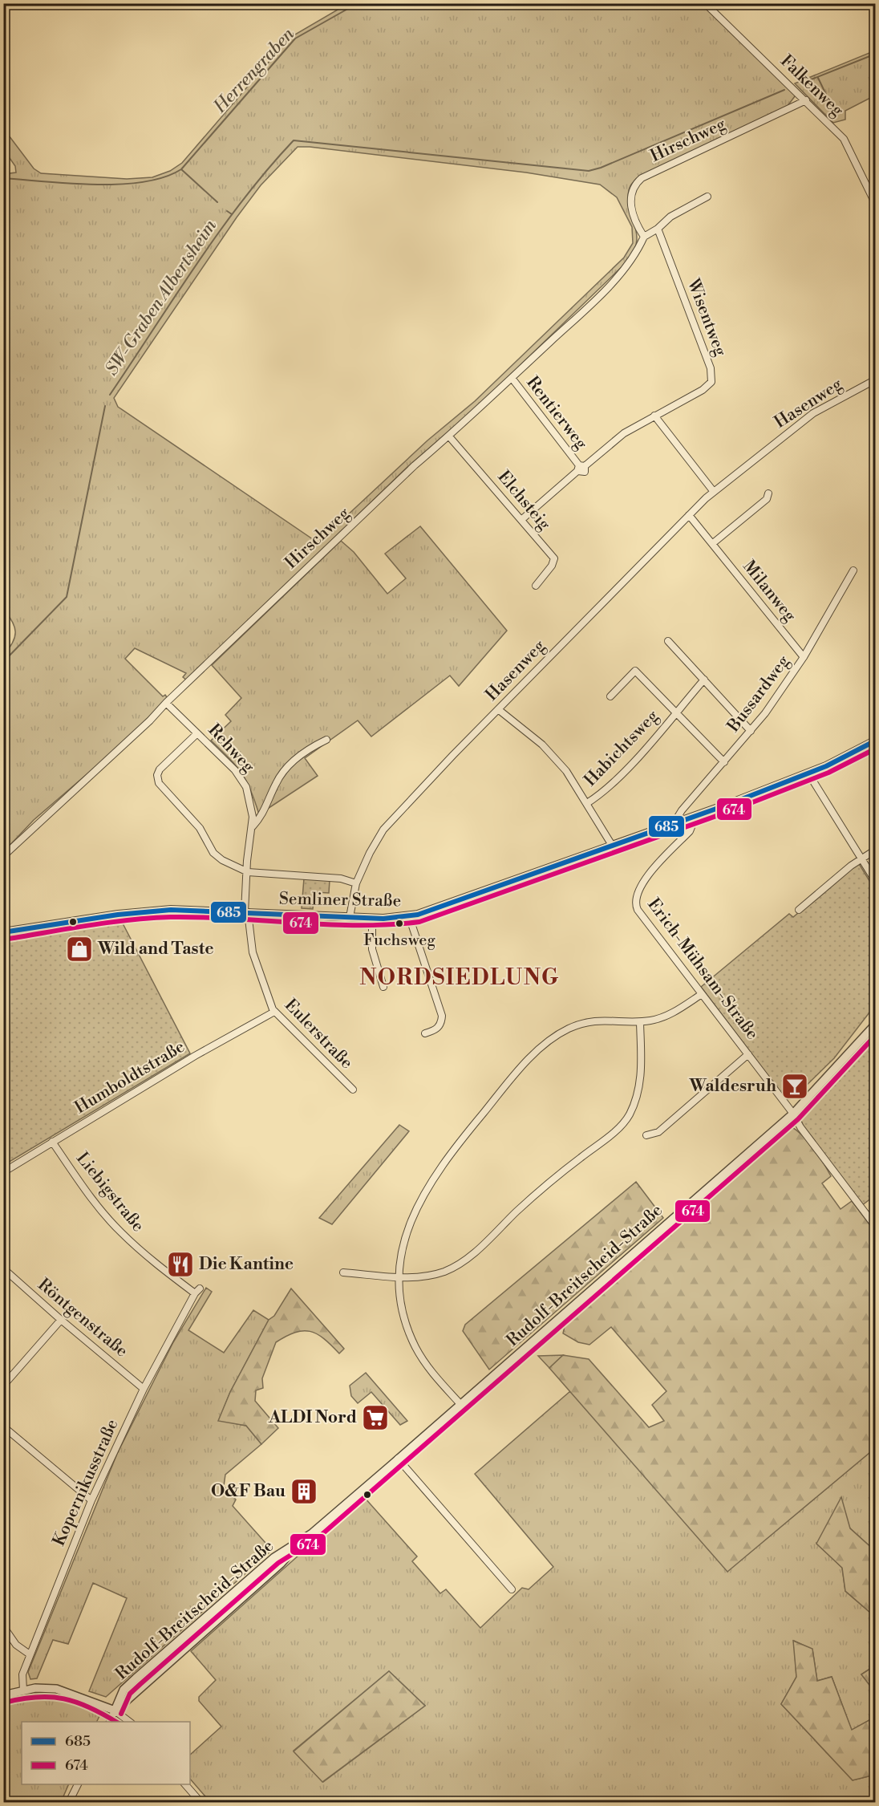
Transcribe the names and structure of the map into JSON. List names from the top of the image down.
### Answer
{
  "streets": {
    "street": [
      "Falkenweg",
      "Hirschweg",
      "Wisentweg",
      "Hasenweg",
      "Rentierweg",
      "Elchsteig",
      "Milanweg",
      "Bussardweg",
      "Rehweg",
      "Habichtsweg",
      "Semliner Straße",
      "Erich-Mühsam-Straße",
      "Eulerstraße",
      "Humboldtstraße",
      "Liebigstraße",
      "Rudolf-Breitscheid-Straße",
      "Röntgenstraße",
      "Kopernikusstraße"
    ]
  },
  "crossings": [
    ["Falkenweg", "Hirschweg"],
    ["Hirschweg", "Rentierweg"],
    ["Hirschweg", "Elchsteig"],
    ["Hirschweg", "Rehweg"],
    ["Wisentweg", "Rentierweg"],
    ["Wisentweg", "Elchsteig"],
    ["Hasenweg", "Milanweg"],
    ["Hasenweg", "Semliner Straße"],
    ["Milanweg", "Bussardweg"],
    ["Bussardweg", "Habichtsweg"],
    ["Bussardweg", "Semliner Straße"],
    ["Rehweg", "Semliner Straße"],
    ["Rehweg", "Eulerstraße"],
    ["Semliner Straße", "Erich-Mühsam-Straße"],
    ["Semliner Straße", "Eulerstraße"],
    ["Erich-Mühsam-Straße", "Rudolf-Breitscheid-Straße"],
    ["Eulerstraße", "Humboldtstraße"],
    ["Humboldtstraße", "Liebigstraße"],
    ["Liebigstraße", "Kopernikusstraße"],
    ["Röntgenstraße", "Kopernikusstraße"]
  ],
  "districts": ["NORDSIEDLUNG"],
  "water": ["Herrengraben", "SW-Graben Albertsheim"],
  "places": {
    "other": ["Fuchsweg"],
    "shop": ["Wild and Taste"],
    "bar": ["Waldesruh"],
    "restaurant": ["Die Kantine"],
    "supermarket": ["ALDI Nord"],
    "building": ["O&F Bau"]
  },
  "lines": ["transit line 685", "transit line 674"],
  "legend": ["685", "674"]
}
